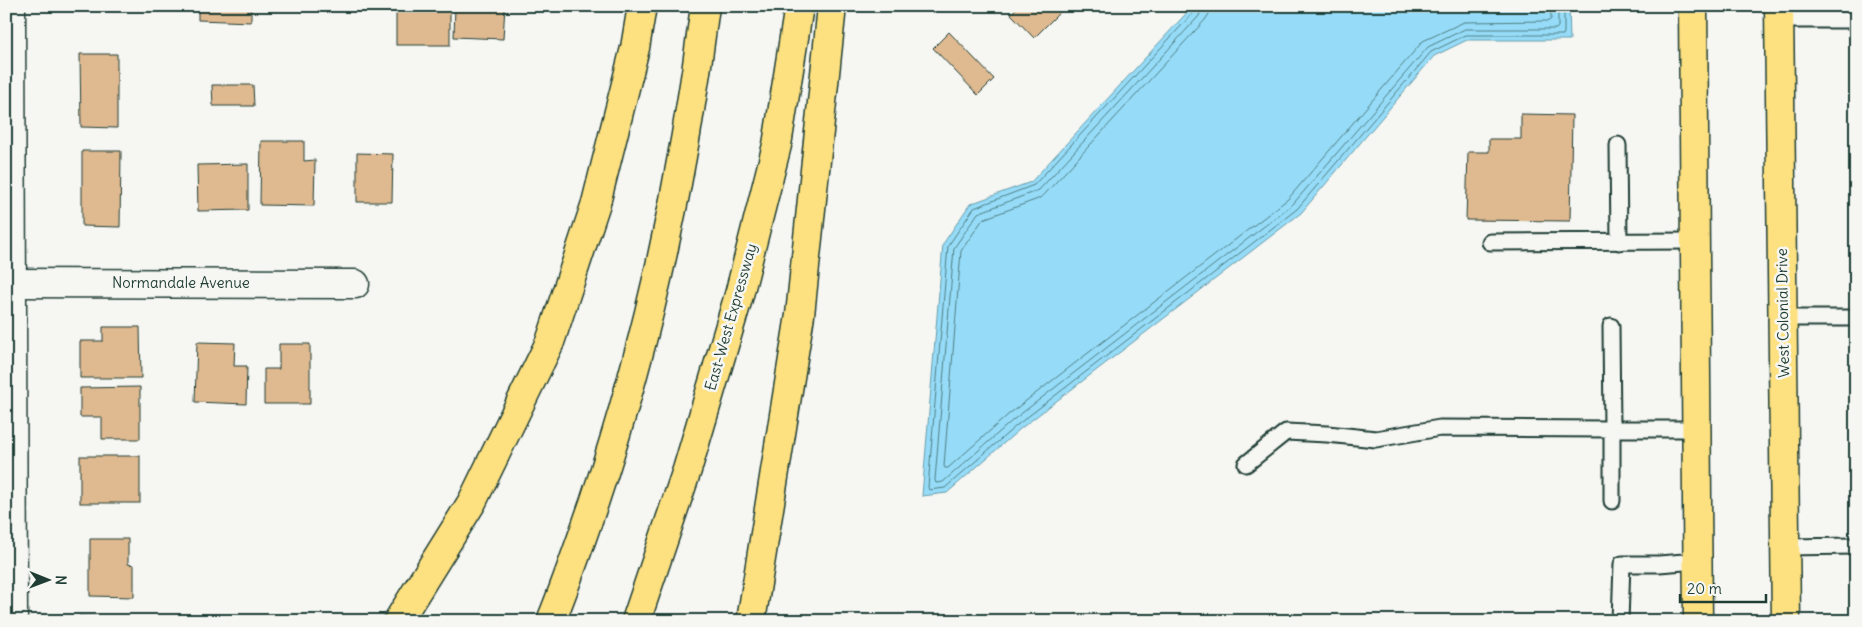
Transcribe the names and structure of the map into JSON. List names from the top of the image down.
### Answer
{
  "streets": {
    "highway": ["West Colonial Drive", "East-West Expressway"],
    "street": ["Normandale Avenue"]
  },
  "scale_bar": "20 m",
  "north": "right"
}
